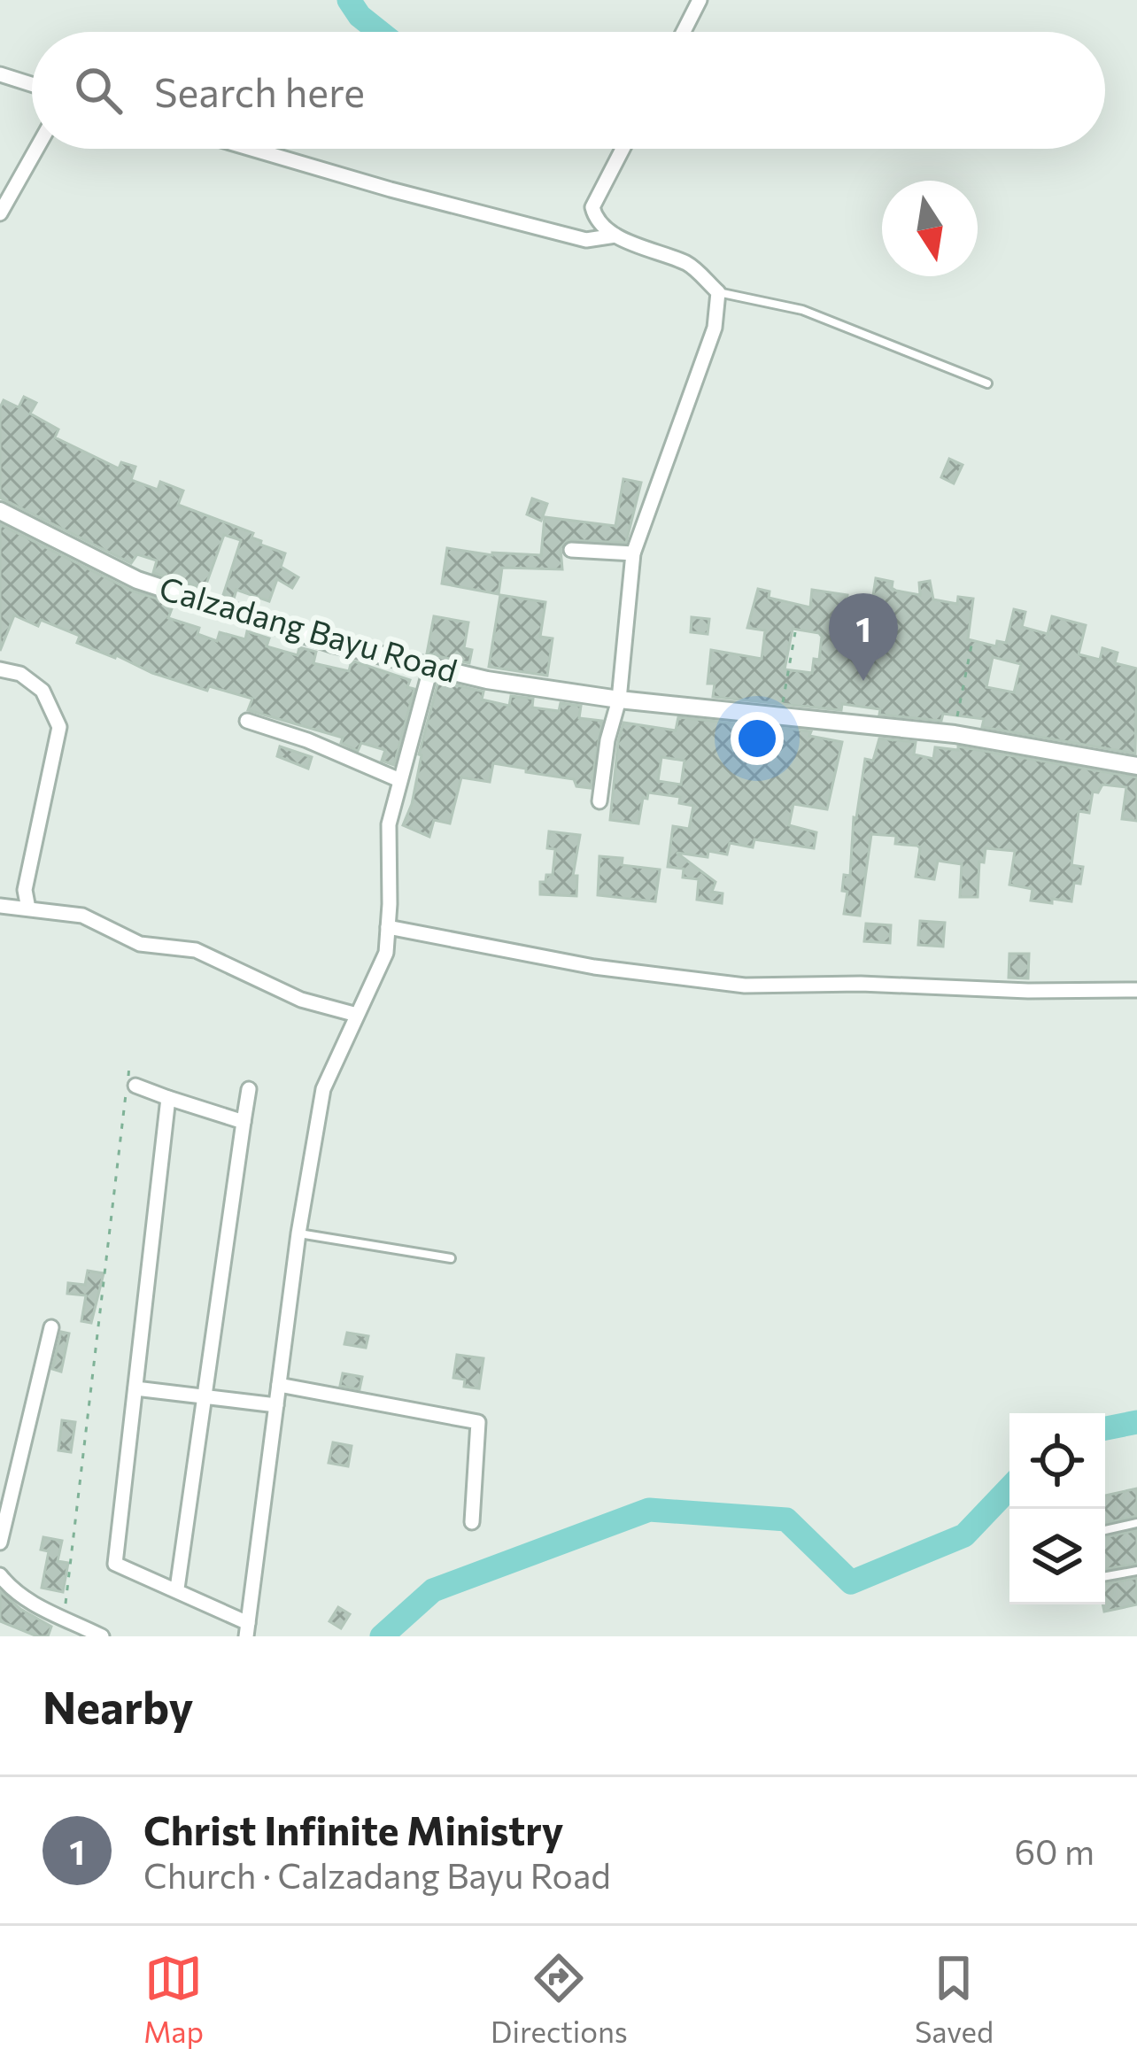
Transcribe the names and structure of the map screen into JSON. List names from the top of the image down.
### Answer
{
  "streets": {
    "street": ["Calzadang Bayu Road"]
  },
  "north": "bottom",
  "page": {
    "search": "Search here",
    "pins": "1",
    "heading": "Nearby",
    "list": [
      {
        "mark": "1",
        "name": "Christ Infinite Ministry",
        "note": "Church · Calzadang Bayu Road",
        "value": "60 m"
      }
    ],
    "nav": ["Map", "Directions", "Saved"]
  }
}
